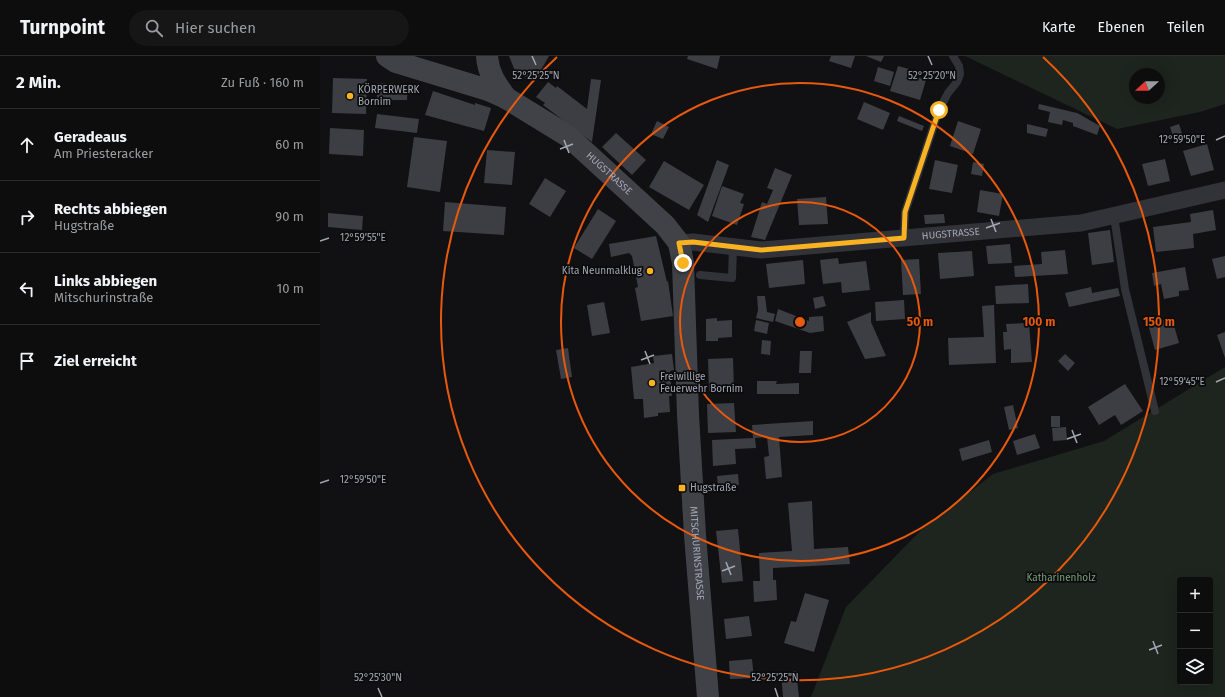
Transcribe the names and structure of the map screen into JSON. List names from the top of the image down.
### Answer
{
  "streets": {
    "main road": ["HUGSTRASSE", "MITSCHURINSTRASSE"]
  },
  "crossings": [
    ["HUGSTRASSE", "MITSCHURINSTRASSE"]
  ],
  "parks": ["Katharinenholz"],
  "places": {
    "other": ["KÖRPERWERK Bornim", "Kita Neunmalklug", "Freiwillige Feuerwehr Bornim"],
    "transit": ["Hugstraße"]
  },
  "north": "left",
  "page": {
    "header": "Turnpoint",
    "search": "Hier suchen",
    "nav": ["Karte", "Ebenen", "Teilen"],
    "heading": ["2 Min.", "Zu Fuß · 160 m"],
    "list": [
      ["Geradeaus", "Am Priesteracker", "60 m"],
      ["Rechts abbiegen", "Hugstraße", "90 m"],
      ["Links abbiegen", "Mitschurinstraße", "10 m"],
      "Ziel erreicht"
    ],
    "map_buttons": ["+", "−"]
  },
  "coordinates": [
    "52°25'25\"N",
    "52°25'20\"N",
    "12°59'50\"E",
    "12°59'55\"E",
    "12°59'45\"E",
    "52°25'30\"N"
  ],
  "rings": ["50 m", "100 m", "150 m"]
}
